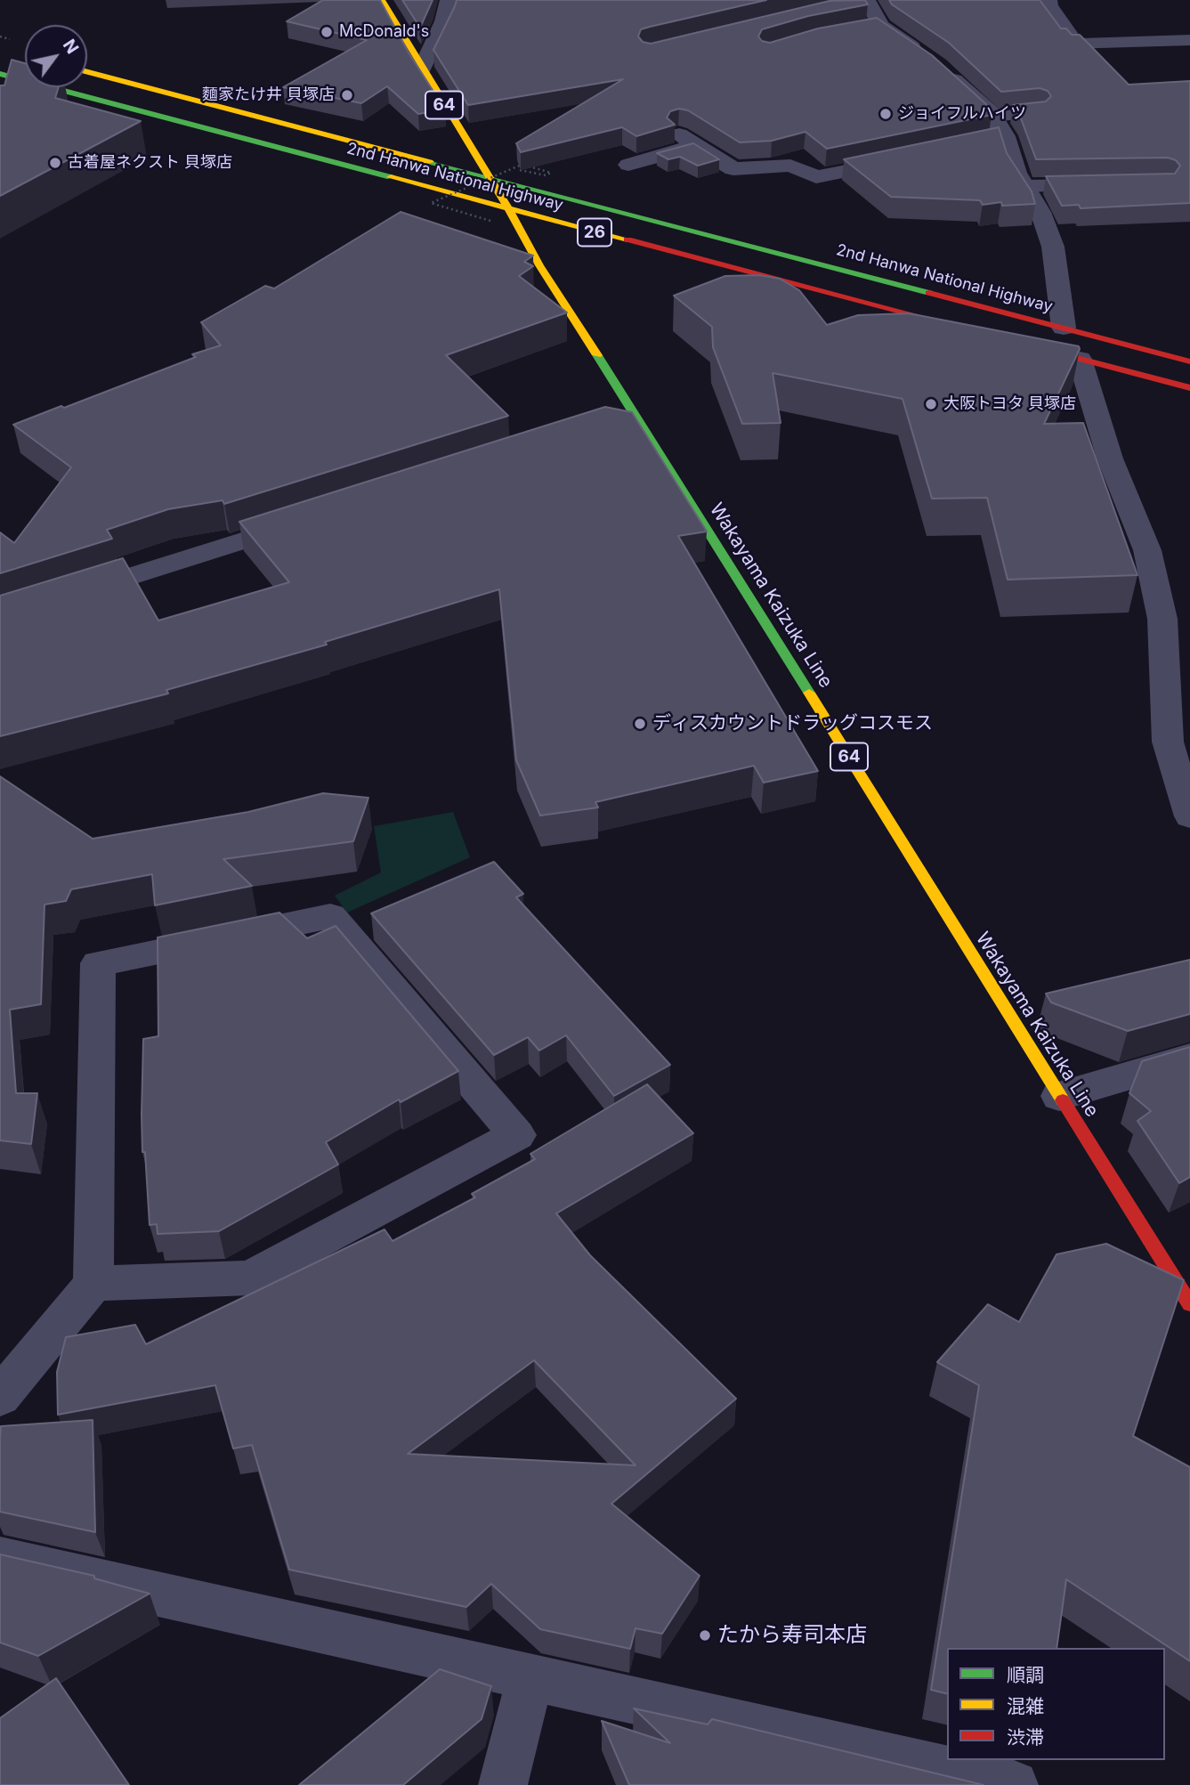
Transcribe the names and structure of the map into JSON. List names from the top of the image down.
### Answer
{
  "streets": {
    "main road": [
      "64",
      "2nd Hanwa National Highway",
      "26",
      "Wakayama Kaizuka Line"
    ]
  },
  "crossings": [
    ["2nd Hanwa National Highway", "Wakayama Kaizuka Line"]
  ],
  "places": [
    "McDonald's",
    "麵家たけ井 貝塚店",
    "ジョイフルハイツ",
    "古着屋ネクスト 貝塚店",
    "大阪トヨタ 貝塚店",
    "ディスカウントドラッグコスモス",
    "たから寿司本店"
  ],
  "legend": ["順調", "混雑", "渋滞"],
  "north": "top right"
}
